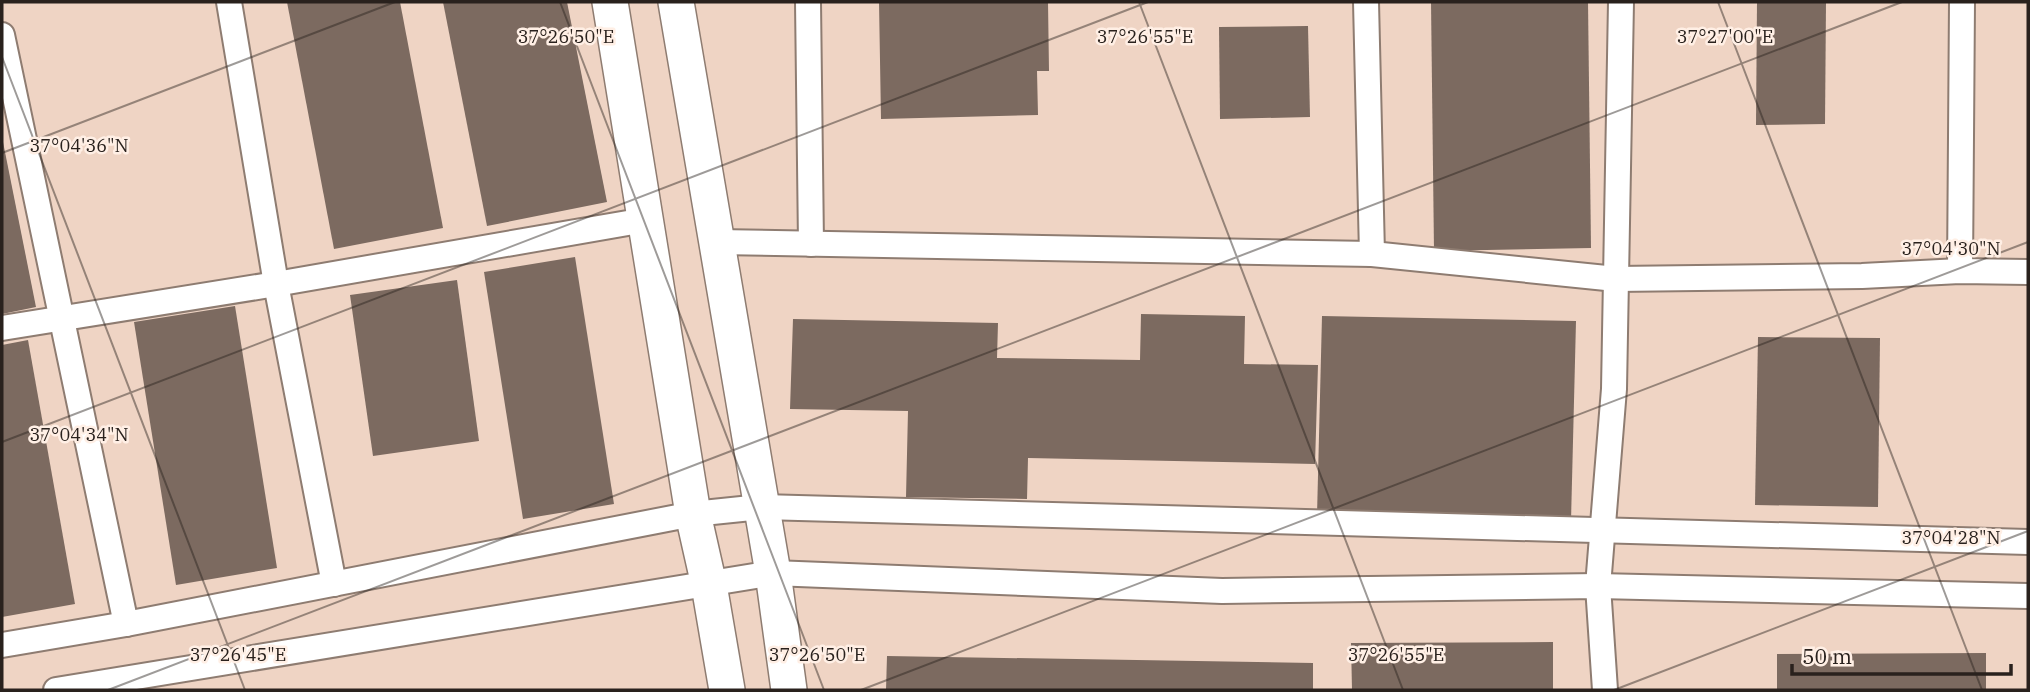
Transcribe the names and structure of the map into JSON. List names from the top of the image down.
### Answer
{
  "scale_bar": "50 m",
  "coordinates": [
    "37°26'50\"E",
    "37°26'55\"E",
    "37°27'00\"E",
    "37°04'36\"N",
    "37°04'30\"N",
    "37°04'34\"N",
    "37°04'28\"N",
    "37°26'45\"E"
  ]
}
